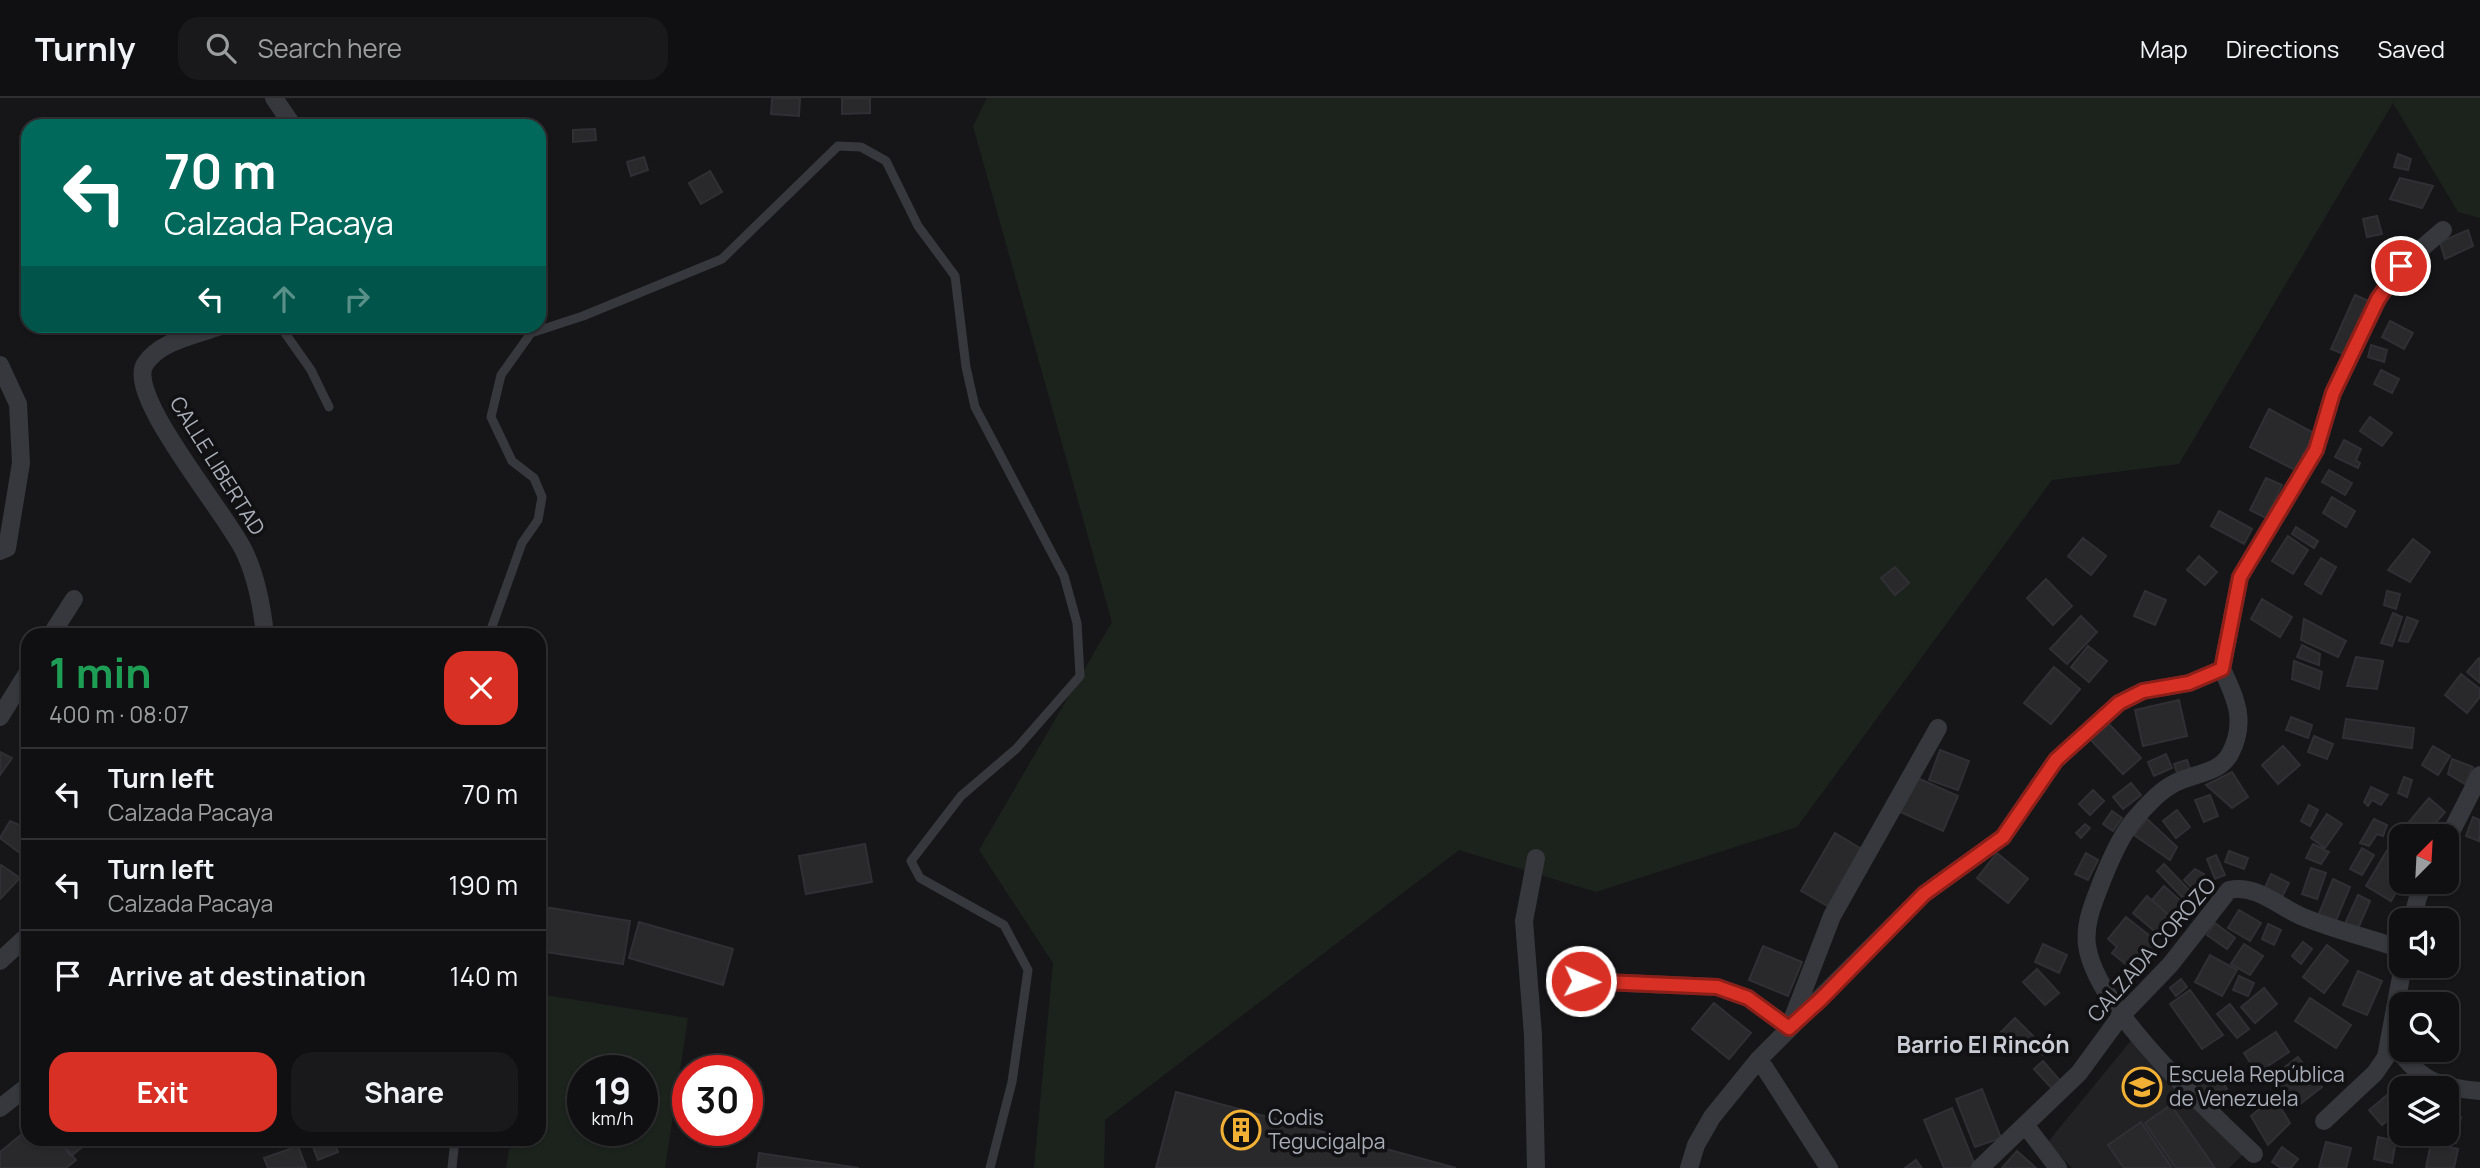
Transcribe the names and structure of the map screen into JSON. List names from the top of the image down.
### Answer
{
  "streets": {
    "street": ["CALLE LIBERTAD", "CALZADA COROZO"]
  },
  "districts": ["Barrio El Rincón"],
  "places": {
    "school or university": ["Escuela República de Venezuela"],
    "building": ["Codis Tegucigalpa"]
  },
  "north": "top right",
  "page": {
    "header": "Turnly",
    "search": "Search here",
    "nav": ["Map", "Directions", "Saved"],
    "turn": ["70 m", "Calzada Pacaya"],
    "heading": ["1 min", "400 m · 08:07"],
    "list": [
      {
        "name": "Turn left",
        "note": "Calzada Pacaya",
        "value": "70 m"
      },
      {
        "name": "Turn left",
        "note": "Calzada Pacaya",
        "value": "190 m"
      },
      {
        "name": "Arrive at destination",
        "value": "140 m"
      }
    ],
    "buttons": ["Exit", "Share"],
    "speed": "19 km/h",
    "limit": "30"
  }
}
